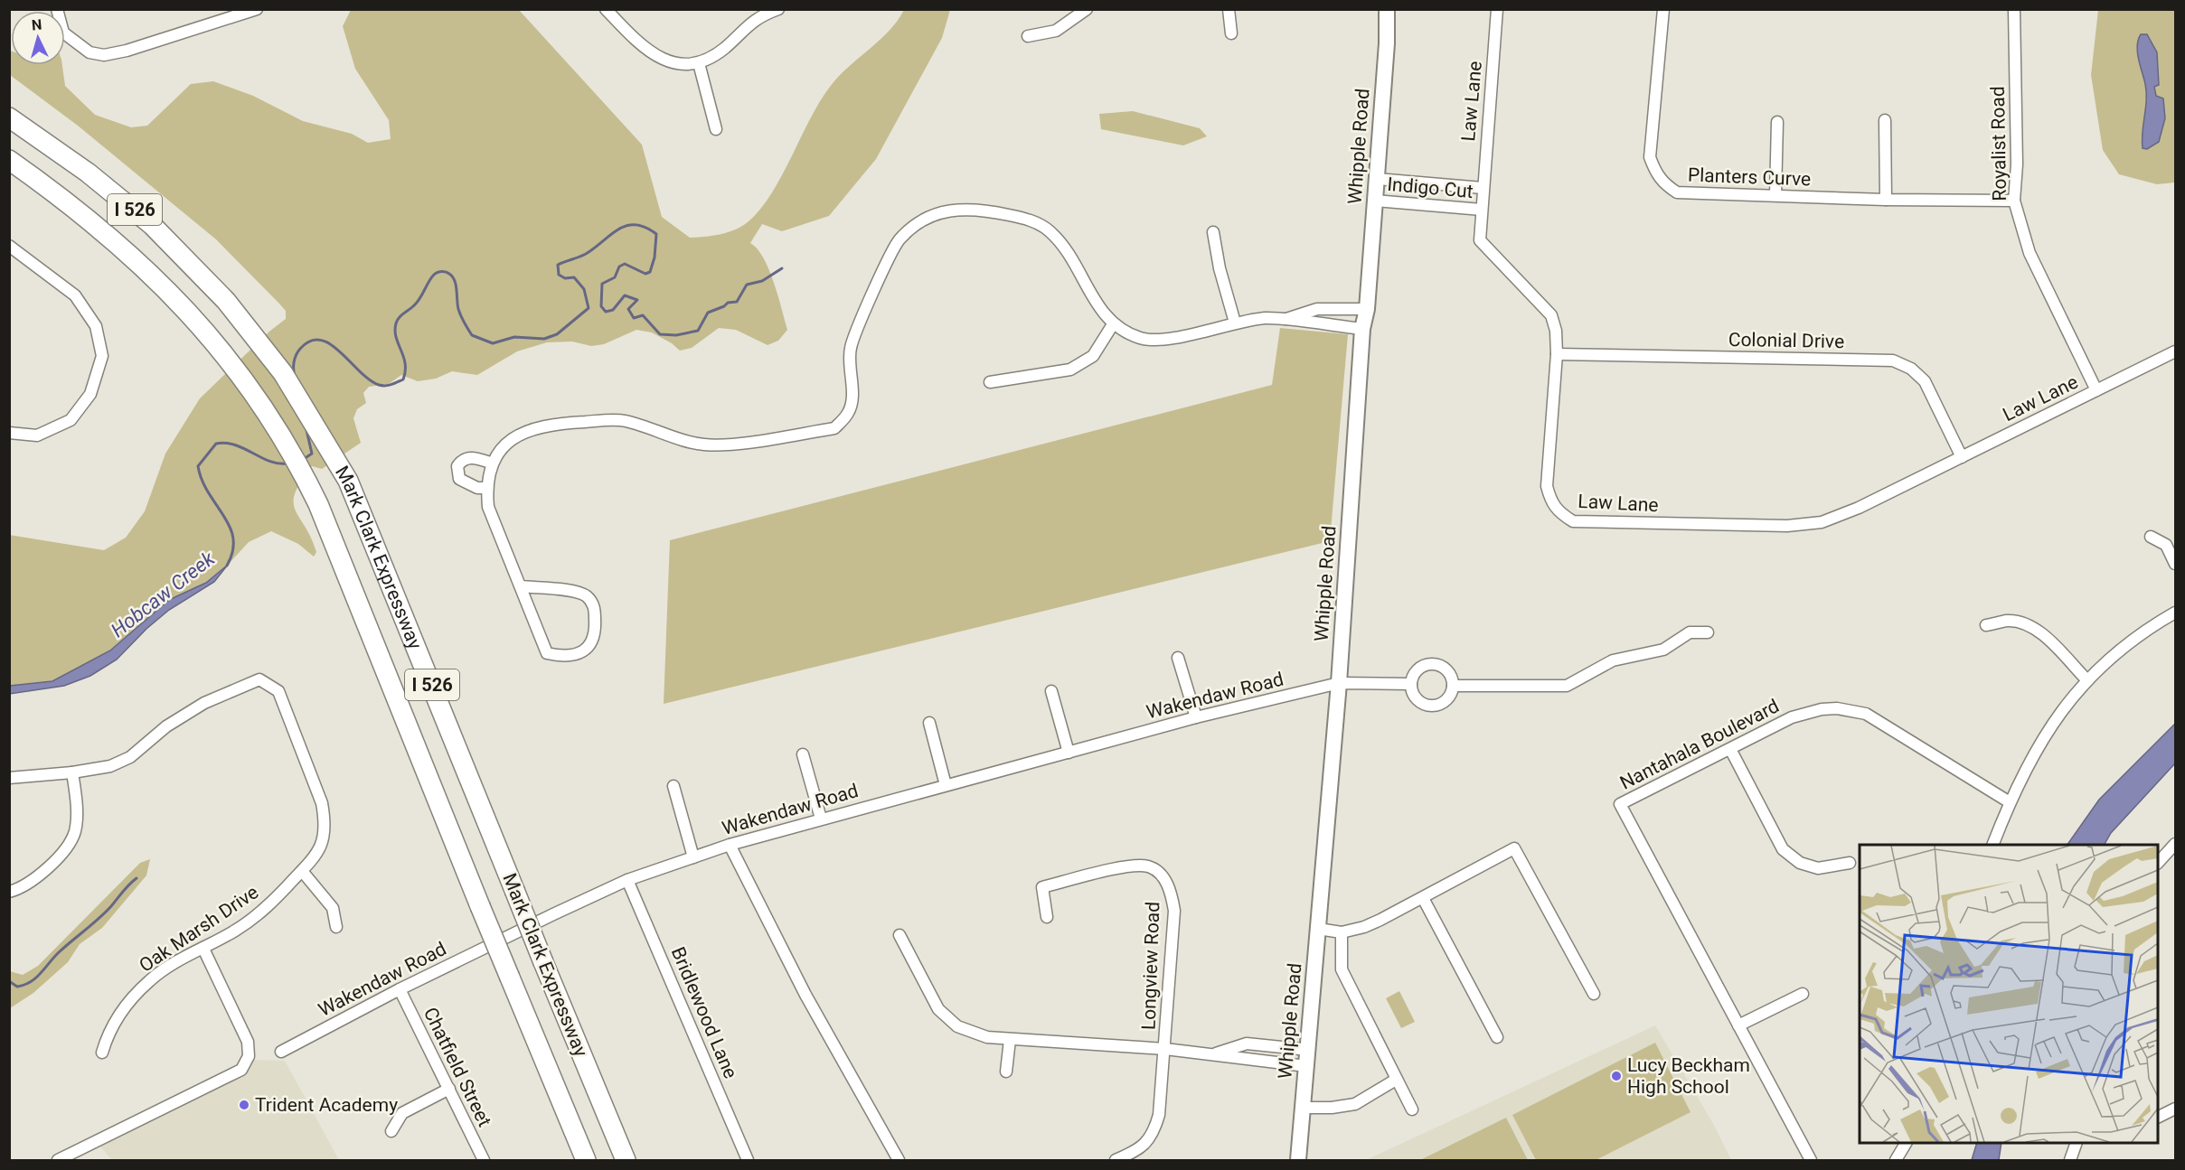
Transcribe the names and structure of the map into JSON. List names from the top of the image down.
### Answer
{
  "streets": {
    "highway": ["I 526", "Mark Clark Expressway"],
    "main road": ["Whipple Road"],
    "street": [
      "Law Lane",
      "Royalist Road",
      "Planters Curve",
      "Indigo Cut",
      "Colonial Drive",
      "Wakendaw Road",
      "Nantahala Boulevard",
      "Oak Marsh Drive",
      "Longview Road",
      "Bridlewood Lane",
      "Chatfield Street"
    ]
  },
  "crossings": [
    ["Law Lane", "Royalist Road"],
    ["Law Lane", "Indigo Cut"],
    ["Law Lane", "Colonial Drive"],
    ["Royalist Road", "Planters Curve"],
    ["Whipple Road", "Indigo Cut"],
    ["Whipple Road", "Wakendaw Road"],
    ["Wakendaw Road", "Bridlewood Lane"],
    ["Wakendaw Road", "Chatfield Street"]
  ],
  "water": ["Hobcaw Creek"],
  "places": ["Lucy Beckham High School", "Trident Academy"],
  "north": "top"
}
